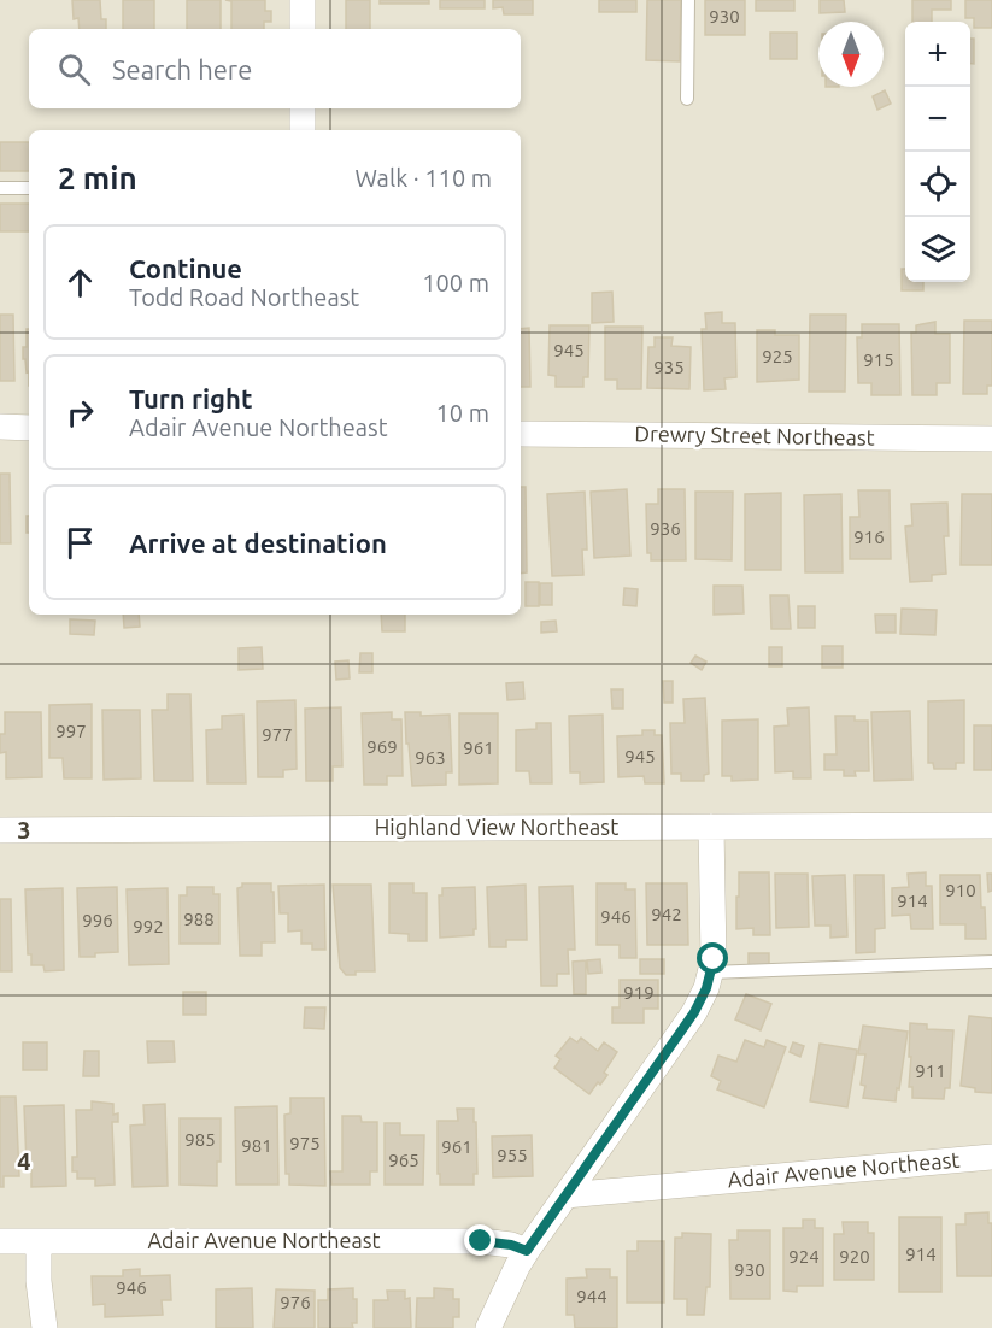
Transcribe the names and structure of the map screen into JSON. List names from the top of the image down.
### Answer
{
  "streets": {
    "street": ["Drewry Street Northeast", "Highland View Northeast", "Adair Avenue Northeast"]
  },
  "house_numbers": [
    "930",
    "945",
    "925",
    "915",
    "935",
    "936",
    "916",
    "997",
    "977",
    "969",
    "961",
    "945",
    "963",
    "910",
    "914",
    "942",
    "946",
    "988",
    "996",
    "992",
    "919",
    "911",
    "985",
    "975",
    "981",
    "961",
    "955",
    "965",
    "914",
    "924",
    "920",
    "930",
    "946",
    "944",
    "976"
  ],
  "north": "bottom",
  "page": {
    "map_buttons": ["+", "−"],
    "search": "Search here",
    "heading": ["2 min", "Walk · 110 m"],
    "list": [
      ["Continue", "Todd Road Northeast", "100 m"],
      ["Turn right", "Adair Avenue Northeast", "10 m"],
      "Arrive at destination"
    ]
  },
  "grid": {
    "rows": ["3", "4"]
  }
}
